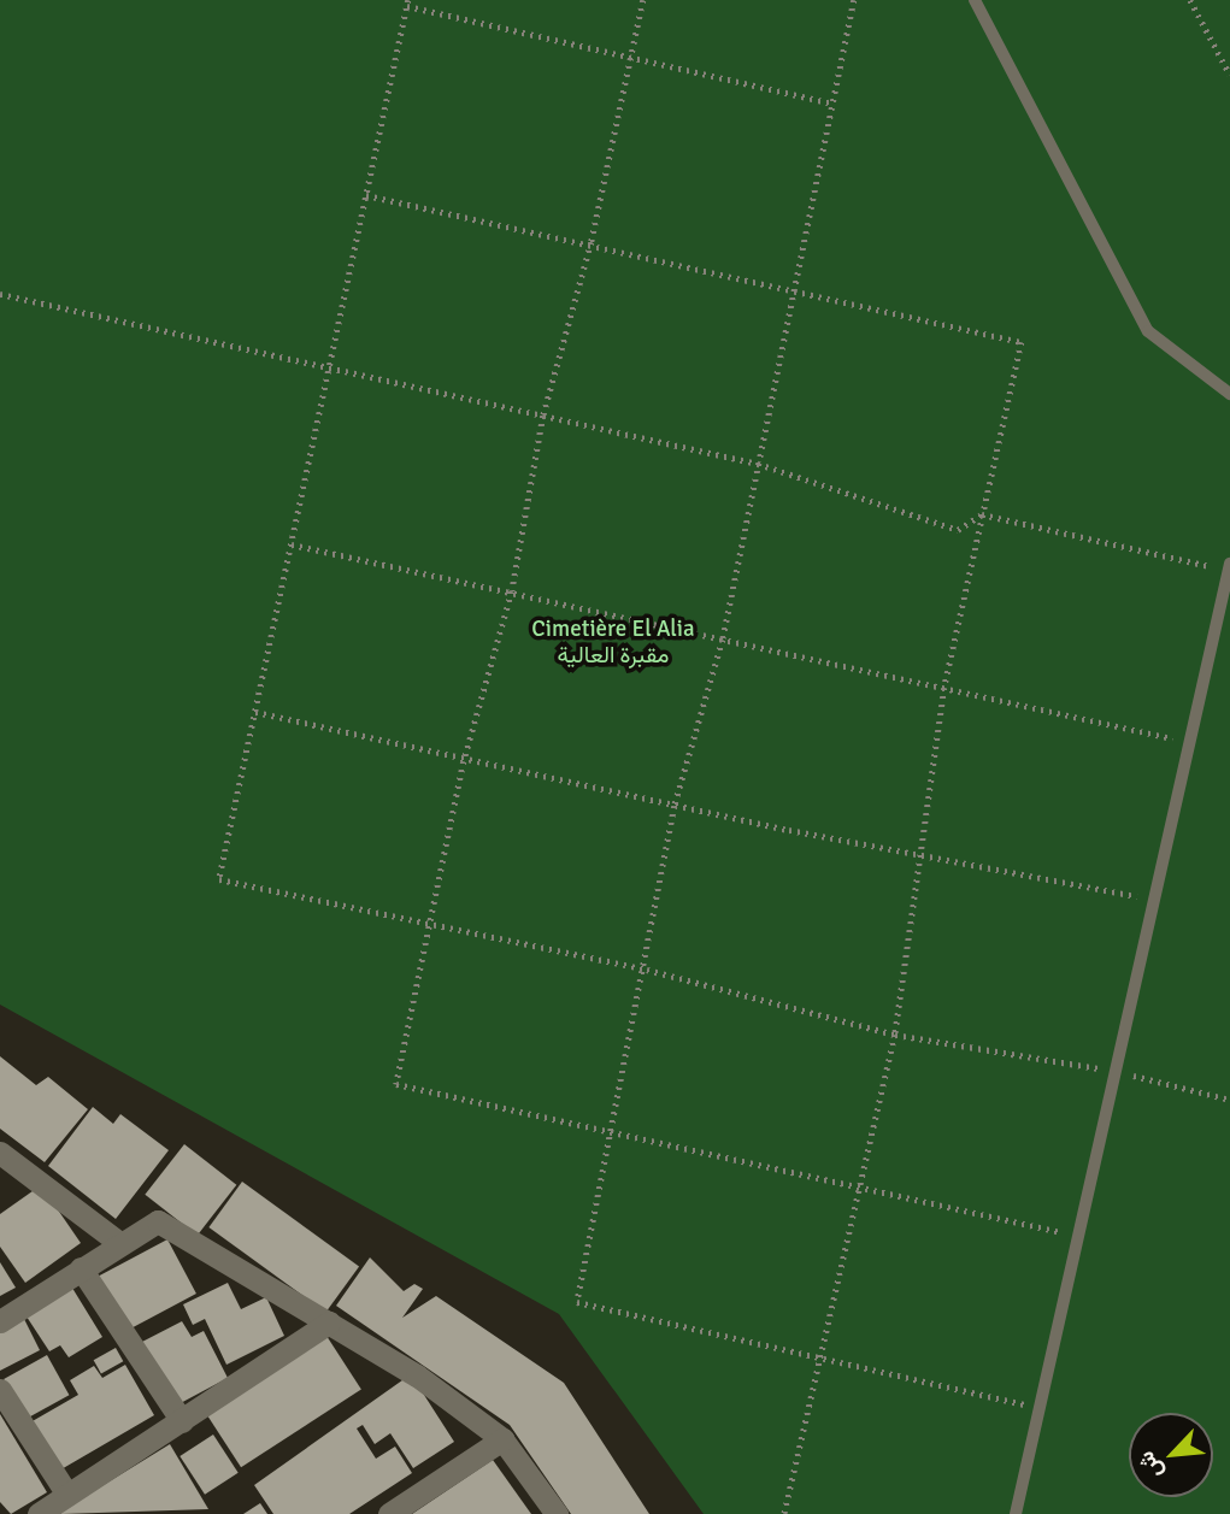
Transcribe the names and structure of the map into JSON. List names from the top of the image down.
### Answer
{
  "parks": ["Cimetière El Alia مقبرة العالية"],
  "north": "bottom left"
}
